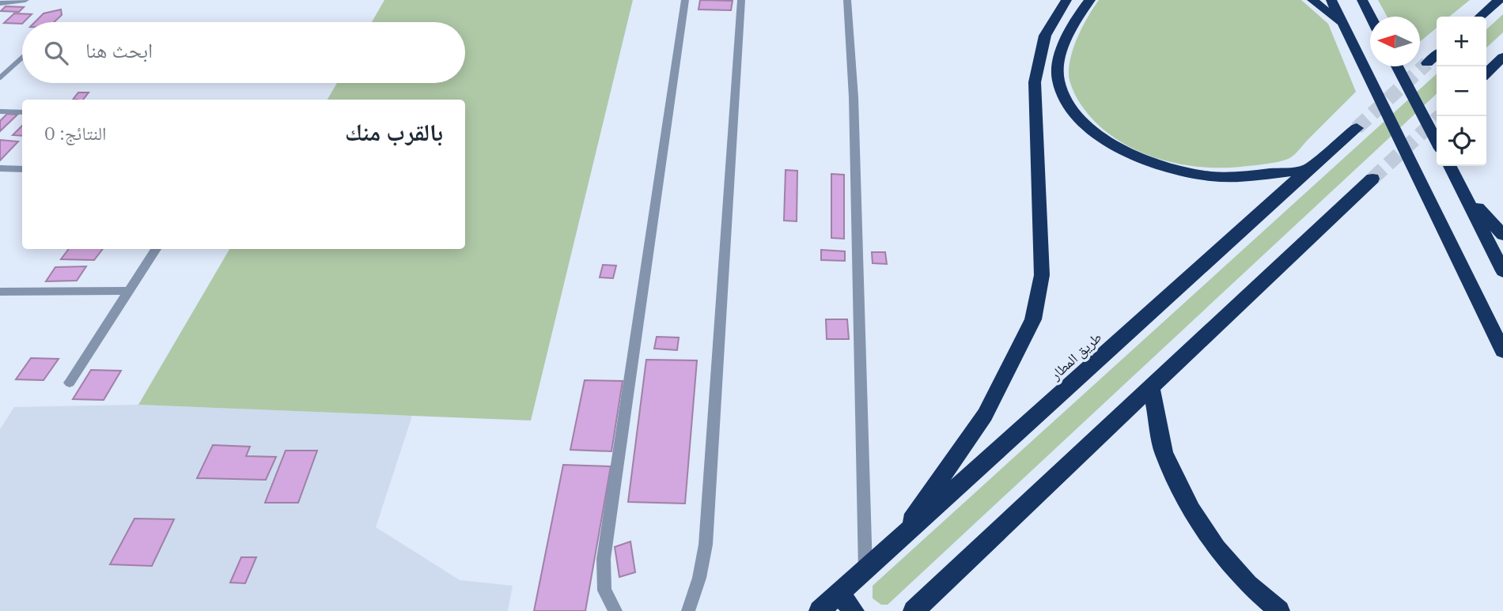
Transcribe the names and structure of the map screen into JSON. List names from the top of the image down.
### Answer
{
  "streets": {
    "highway": ["طريق المطار"]
  },
  "north": "left",
  "page": {
    "map_buttons": ["+", "−"],
    "search": "ابحث هنا",
    "heading": ["بالقرب منك", "النتائج: 0"]
  }
}
